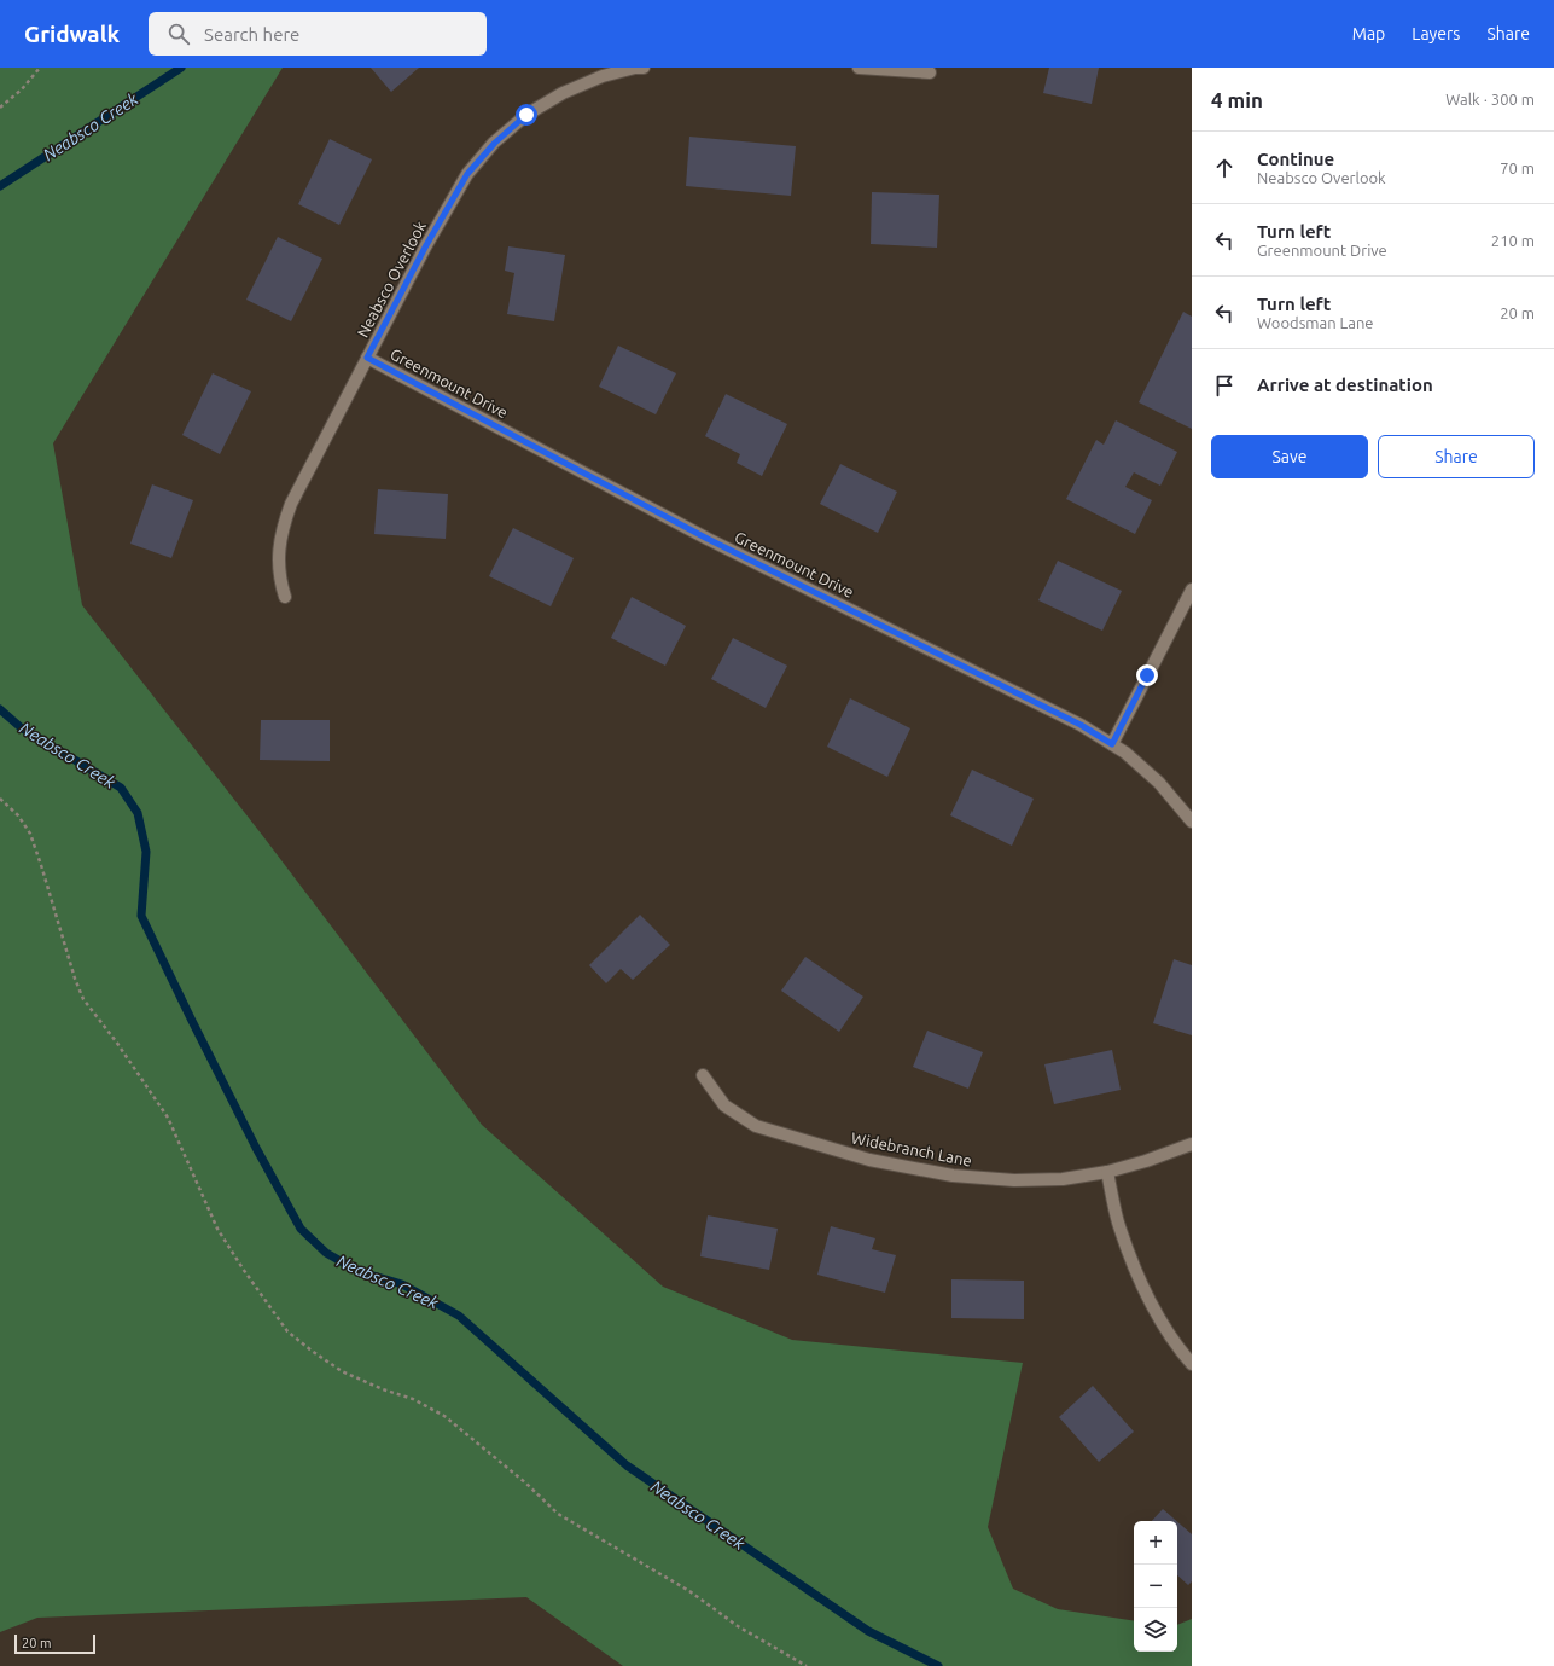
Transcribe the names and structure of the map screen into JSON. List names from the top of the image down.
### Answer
{
  "streets": {
    "street": ["Neabsco Overlook", "Greenmount Drive", "Widebranch Lane"]
  },
  "crossings": [
    ["Neabsco Overlook", "Greenmount Drive"]
  ],
  "water": ["Neabsco Creek"],
  "scale_bar": "20 m",
  "page": {
    "header": "Gridwalk",
    "search": "Search here",
    "nav": ["Map", "Layers", "Share"],
    "heading": ["4 min", "Walk · 300 m"],
    "list": [
      ["Continue", "Neabsco Overlook", "70 m"],
      ["Turn left", "Greenmount Drive", "210 m"],
      ["Turn left", "Woodsman Lane", "20 m"],
      "Arrive at destination"
    ],
    "buttons": ["Save", "Share"],
    "map_buttons": ["+", "−"],
    "scale": "20 m"
  }
}
